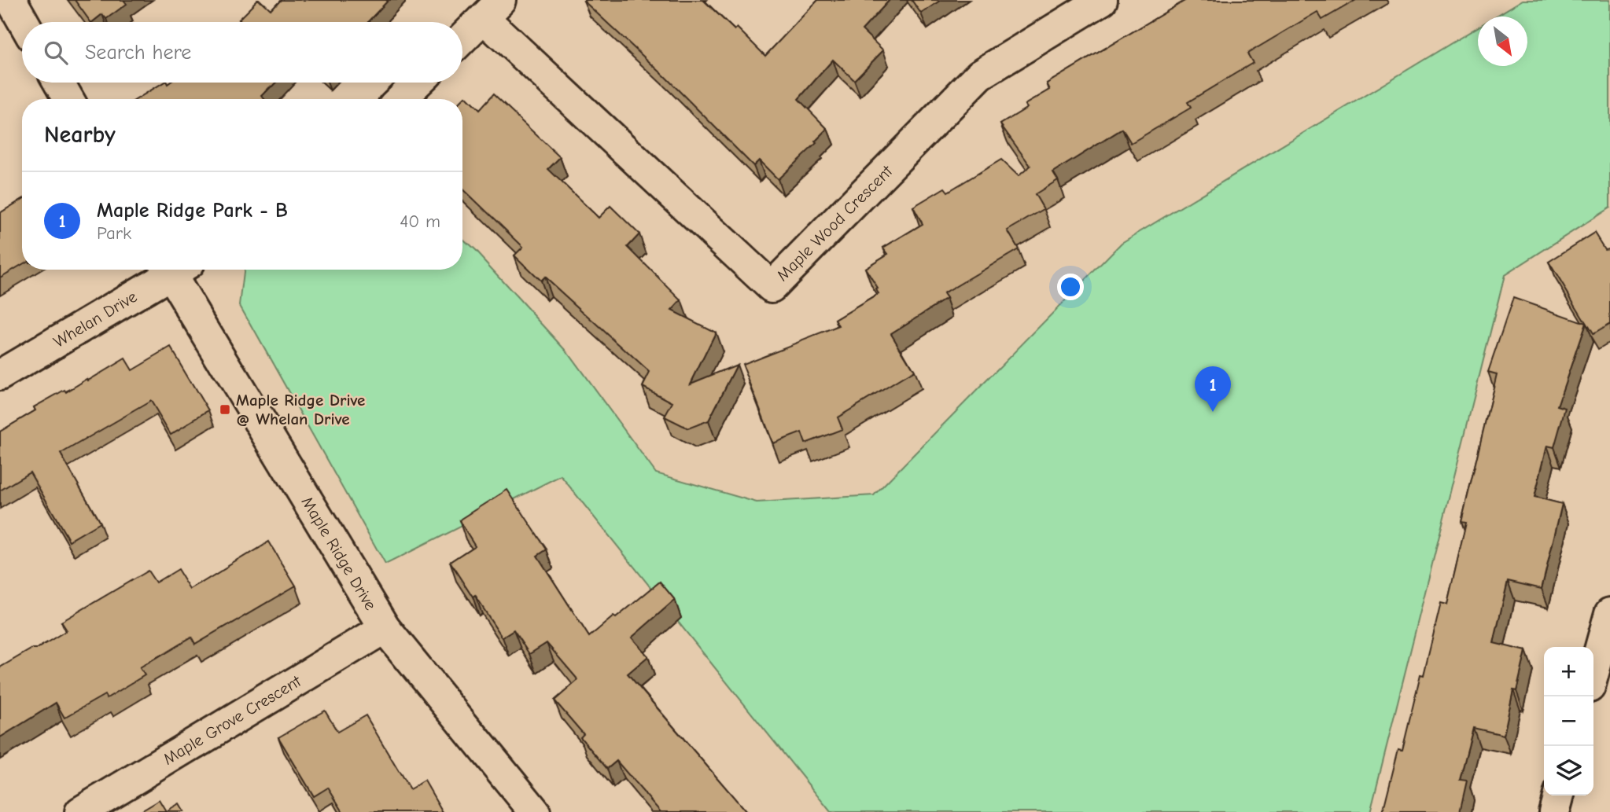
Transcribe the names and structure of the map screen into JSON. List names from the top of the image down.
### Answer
{
  "streets": {
    "street": [
      "Maple Wood Crescent",
      "Whelan Drive",
      "Maple Ridge Drive",
      "Maple Grove Crescent"
    ]
  },
  "crossings": [
    ["Maple Ridge Drive", "Maple Grove Crescent"]
  ],
  "places": {
    "transit": ["Maple Ridge Drive @ Whelan Drive"]
  },
  "north": "bottom right",
  "page": {
    "search": "Search here",
    "heading": "Nearby",
    "list": [
      {
        "mark": "1",
        "name": "Maple Ridge Park - B",
        "note": "Park",
        "value": "40 m"
      }
    ],
    "pins": "1",
    "map_buttons": ["+", "−"]
  }
}
